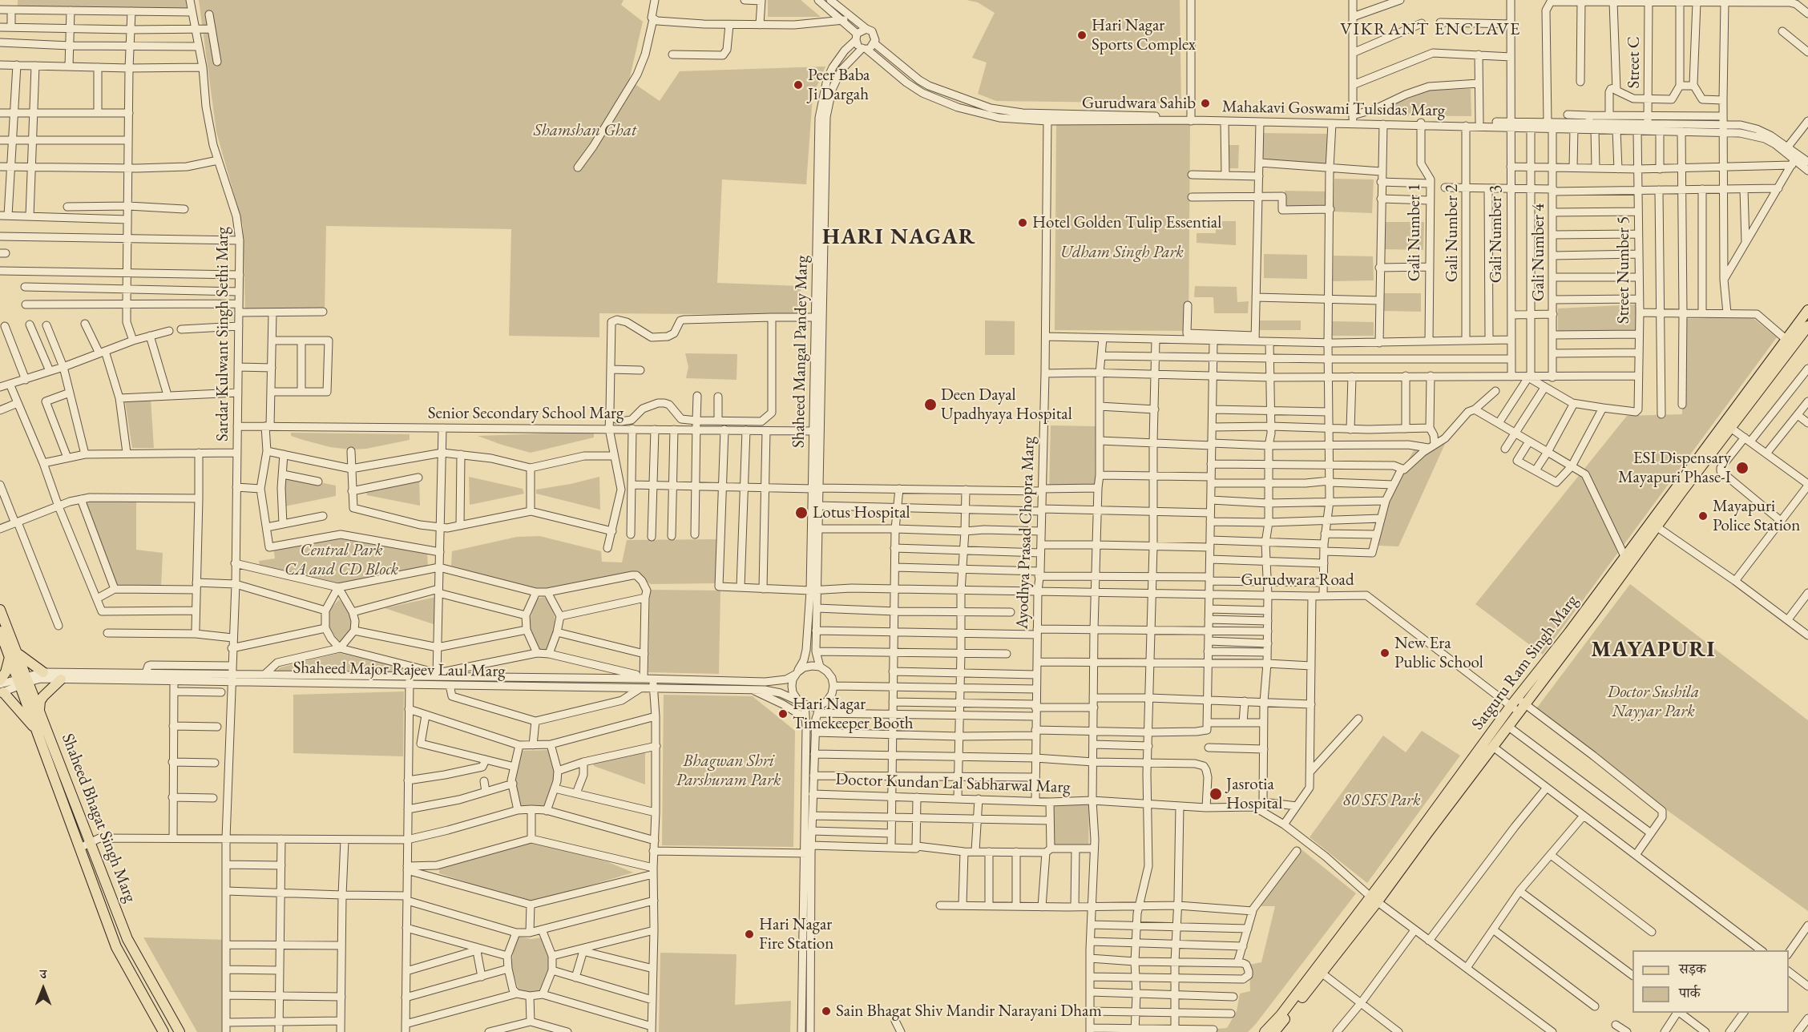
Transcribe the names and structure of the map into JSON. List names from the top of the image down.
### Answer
{
  "streets": {
    "main road": ["Satguru Ram Singh Marg", "Shaheed Bhagat Singh Marg"],
    "street": [
      "Street C",
      "Mahakavi Goswami Tulsidas Marg",
      "Gali Number 1",
      "Gali Number 2",
      "Gali Number 3",
      "Gali Number 4",
      "Street Number 5",
      "Sardar Kulwant Singh Sethi Marg",
      "Shaheed Mangal Pandey Marg",
      "Senior Secondary School Marg",
      "Ayodhya Prasad Chopra Marg",
      "Gurudwara Road",
      "Shaheed Major Rajeev Laul Marg",
      "Doctor Kundan Lal Sabharwal Marg"
    ]
  },
  "crossings": [
    ["Street C", "Mahakavi Goswami Tulsidas Marg"],
    ["Mahakavi Goswami Tulsidas Marg", "Gali Number 1"],
    ["Mahakavi Goswami Tulsidas Marg", "Gali Number 2"],
    ["Mahakavi Goswami Tulsidas Marg", "Gali Number 3"],
    ["Mahakavi Goswami Tulsidas Marg", "Gali Number 4"],
    ["Mahakavi Goswami Tulsidas Marg", "Street Number 5"],
    ["Mahakavi Goswami Tulsidas Marg", "Shaheed Mangal Pandey Marg"],
    ["Mahakavi Goswami Tulsidas Marg", "Ayodhya Prasad Chopra Marg"],
    ["Sardar Kulwant Singh Sethi Marg", "Senior Secondary School Marg"],
    ["Sardar Kulwant Singh Sethi Marg", "Shaheed Major Rajeev Laul Marg"],
    ["Shaheed Mangal Pandey Marg", "Senior Secondary School Marg"],
    ["Shaheed Mangal Pandey Marg", "Gurudwara Road"],
    ["Shaheed Mangal Pandey Marg", "Shaheed Major Rajeev Laul Marg"],
    ["Ayodhya Prasad Chopra Marg", "Gurudwara Road"],
    ["Ayodhya Prasad Chopra Marg", "Doctor Kundan Lal Sabharwal Marg"],
    ["Gurudwara Road", "Satguru Ram Singh Marg"],
    ["Shaheed Major Rajeev Laul Marg", "Shaheed Bhagat Singh Marg"]
  ],
  "districts": ["VIKRANT ENCLAVE", "HARI NAGAR", "MAYAPURI"],
  "parks": [
    "Shamshan Ghat",
    "Udham Singh Park",
    "Central Park CA and CD Block",
    "Doctor Sushila Nayyar Park",
    "Bhagwan Shri Parshuram Park",
    "80 SFS Park"
  ],
  "places": [
    "Hari Nagar Sports Complex",
    "Peer Baba Ji Dargah",
    "Gurudwara Sahib",
    "Hotel Golden Tulip Essential",
    "Deen Dayal Upadhyaya Hospital",
    "ESI Dispensary Mayapuri Phase-I",
    "Lotus Hospital",
    "Mayapuri Police Station",
    "New Era Public School",
    "Hari Nagar Timekeeper Booth",
    "Jasrotia Hospital",
    "Hari Nagar Fire Station",
    "Sain Bhagat Shiv Mandir Narayani Dham"
  ],
  "legend": ["सड़क", "पार्क"],
  "north": "top"
}
